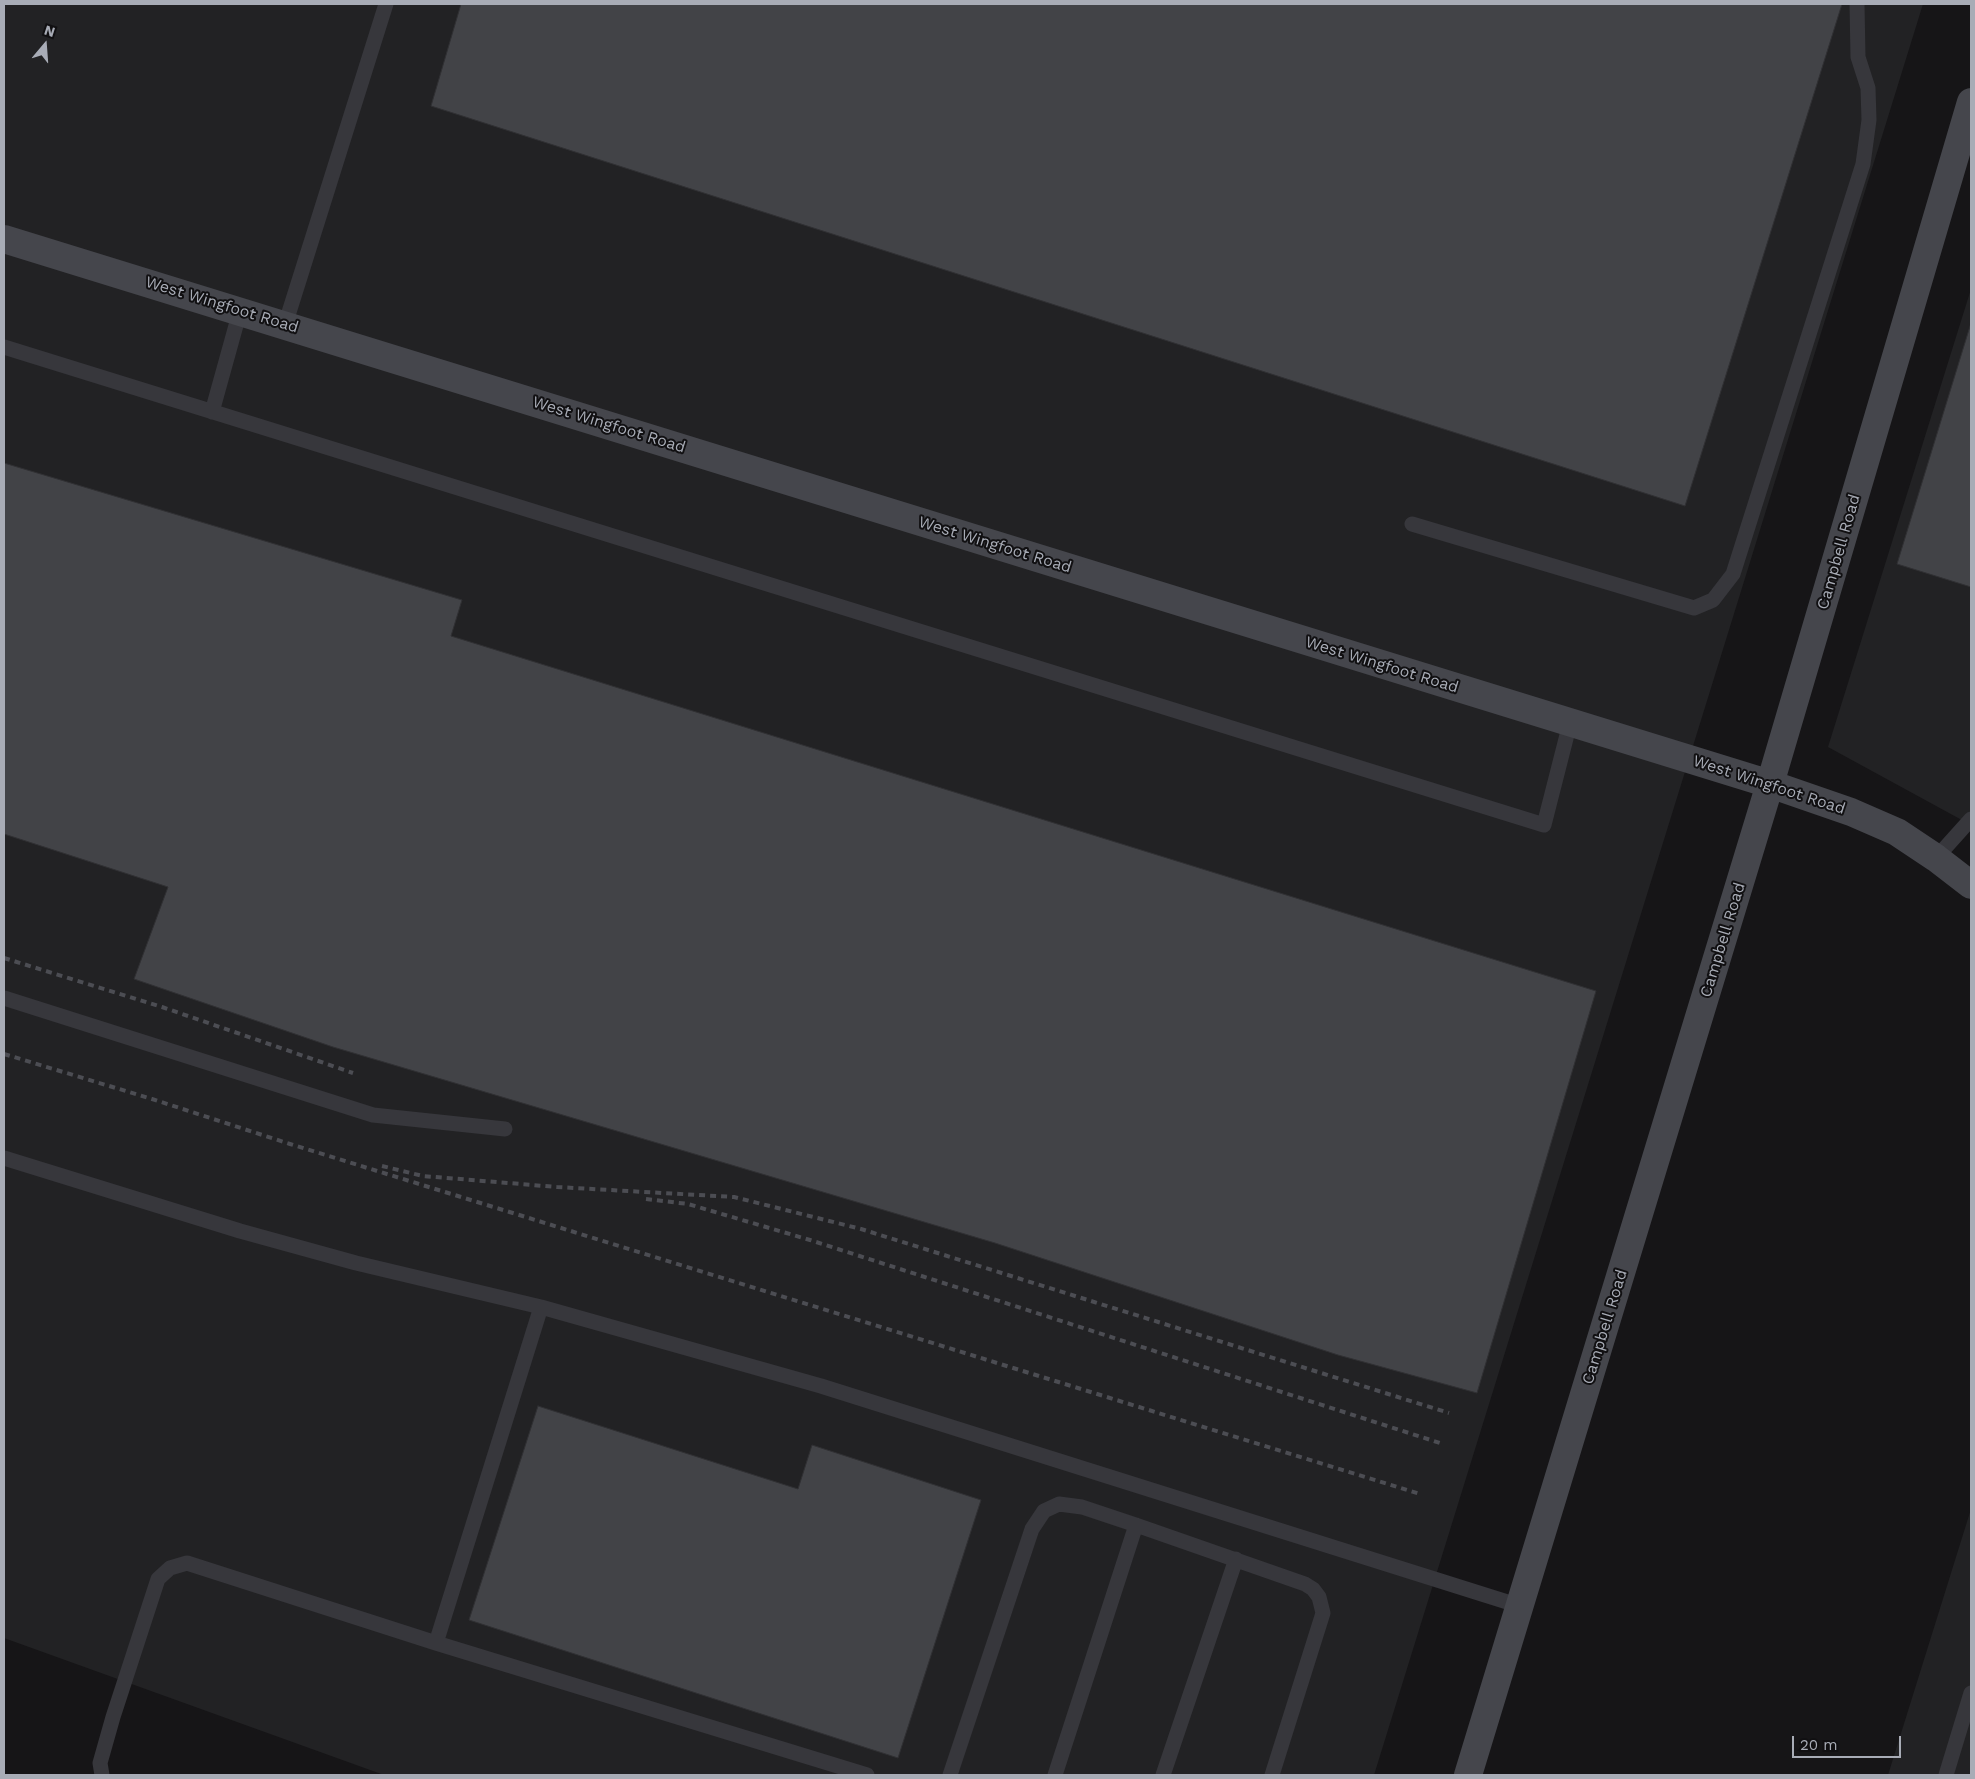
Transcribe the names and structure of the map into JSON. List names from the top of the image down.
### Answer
{
  "streets": {
    "street": ["West Wingfoot Road", "Campbell Road"]
  },
  "crossings": [
    ["West Wingfoot Road", "Campbell Road"]
  ],
  "scale_bar": "20 m",
  "north": "top"
}
